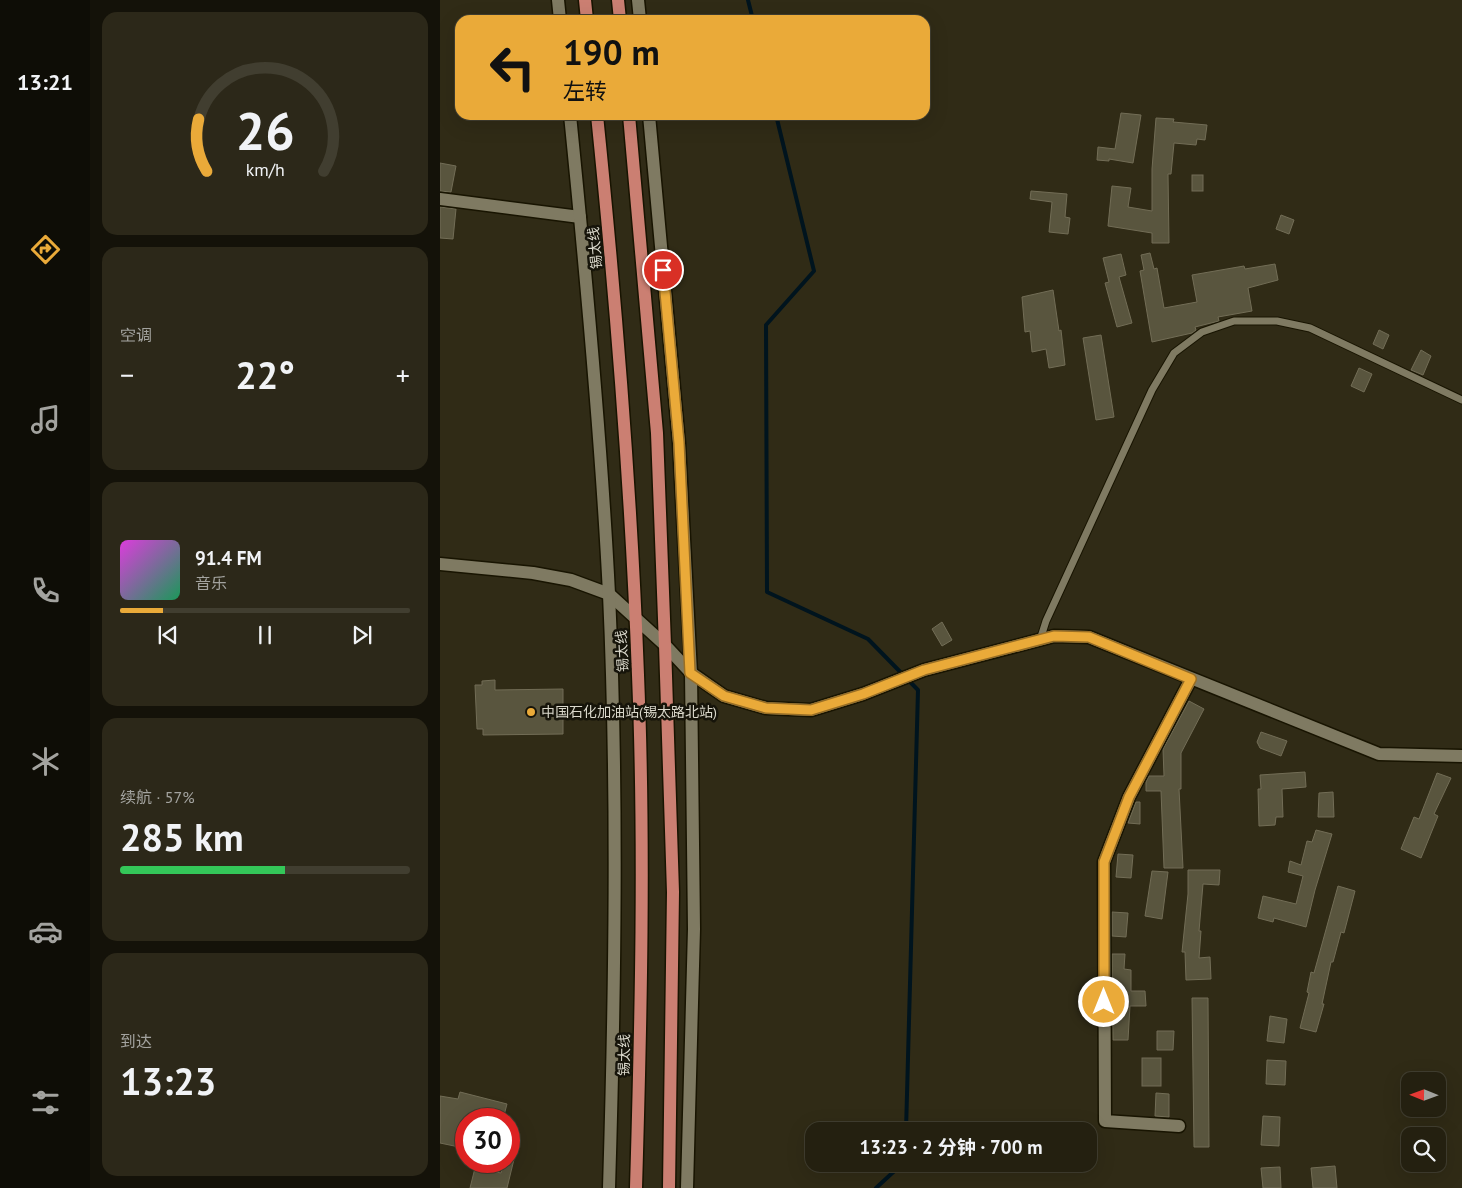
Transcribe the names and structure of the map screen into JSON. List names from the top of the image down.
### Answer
{
  "streets": {
    "main road": ["锡太线"]
  },
  "places": ["中国石化加油站(锡太路北站)"],
  "north": "left",
  "page": {
    "tabs": "13:21",
    "turn": ["190 m", "左转"],
    "tile": [
      "空调",
      ["续航 · 57%", "285 km"],
      ["到达", "13:23"]
    ],
    "heat": ["−", "22°", "+"],
    "song": ["91.4 FM", "音乐"],
    "limit": "30",
    "trip": "13:23 · 2 分钟 · 700 m",
    "gauge": ["26", "km/h"]
  }
}
